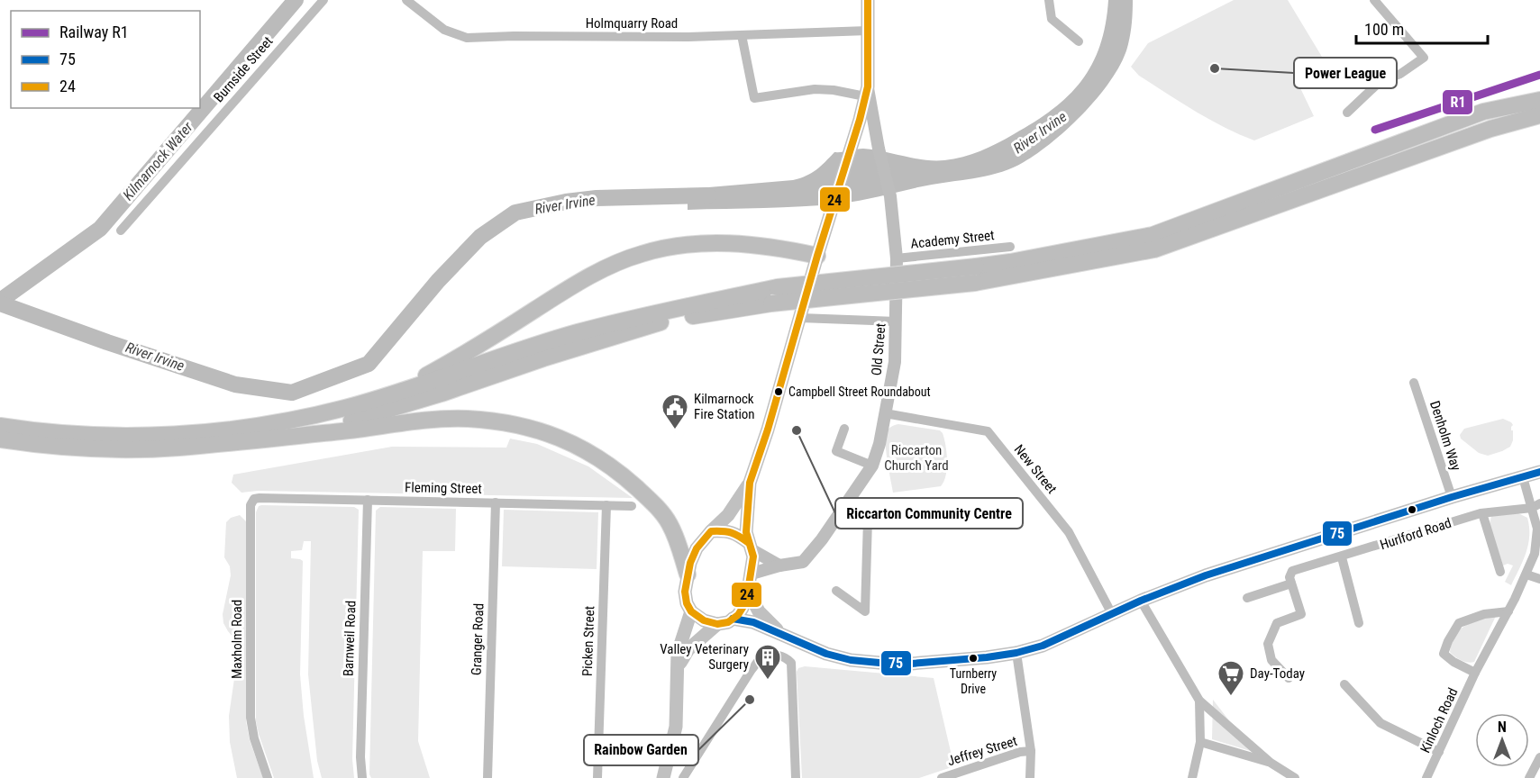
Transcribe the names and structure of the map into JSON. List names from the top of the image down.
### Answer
{
  "streets": {
    "main road": ["Hurlford Road"],
    "street": [
      "Holmquarry Road",
      "Burnside Street",
      "Academy Street",
      "Old Street",
      "Denholm Way",
      "New Street",
      "Fleming Street",
      "Barnweil Road",
      "Maxholm Road",
      "Granger Road",
      "Picken Street",
      "Kinloch Road",
      "Jeffrey Street"
    ]
  },
  "crossings": [
    ["Academy Street", "Old Street"],
    ["Old Street", "New Street"],
    ["Old Street", "Hurlford Road"],
    ["Denholm Way", "Hurlford Road"],
    ["New Street", "Hurlford Road"],
    ["Fleming Street", "Barnweil Road"],
    ["Fleming Street", "Maxholm Road"],
    ["Fleming Street", "Granger Road"],
    ["Fleming Street", "Picken Street"],
    ["Hurlford Road", "Kinloch Road"]
  ],
  "water": ["River Irvine", "Kilmarnock Water"],
  "parks": ["Riccarton Church Yard"],
  "places": {
    "other": [
      "Power League",
      "Campbell Street Roundabout",
      "Riccarton Community Centre",
      "Turnberry Drive",
      "Rainbow Garden"
    ],
    "public building": ["Kilmarnock Fire Station"],
    "building": ["Valley Veterinary Surgery"],
    "supermarket": ["Day-Today"]
  },
  "lines": ["transit line 24", "rail line R1", "transit line 75"],
  "legend": ["Railway R1", "75", "24"],
  "scale_bar": "100 m",
  "north": "top"
}
